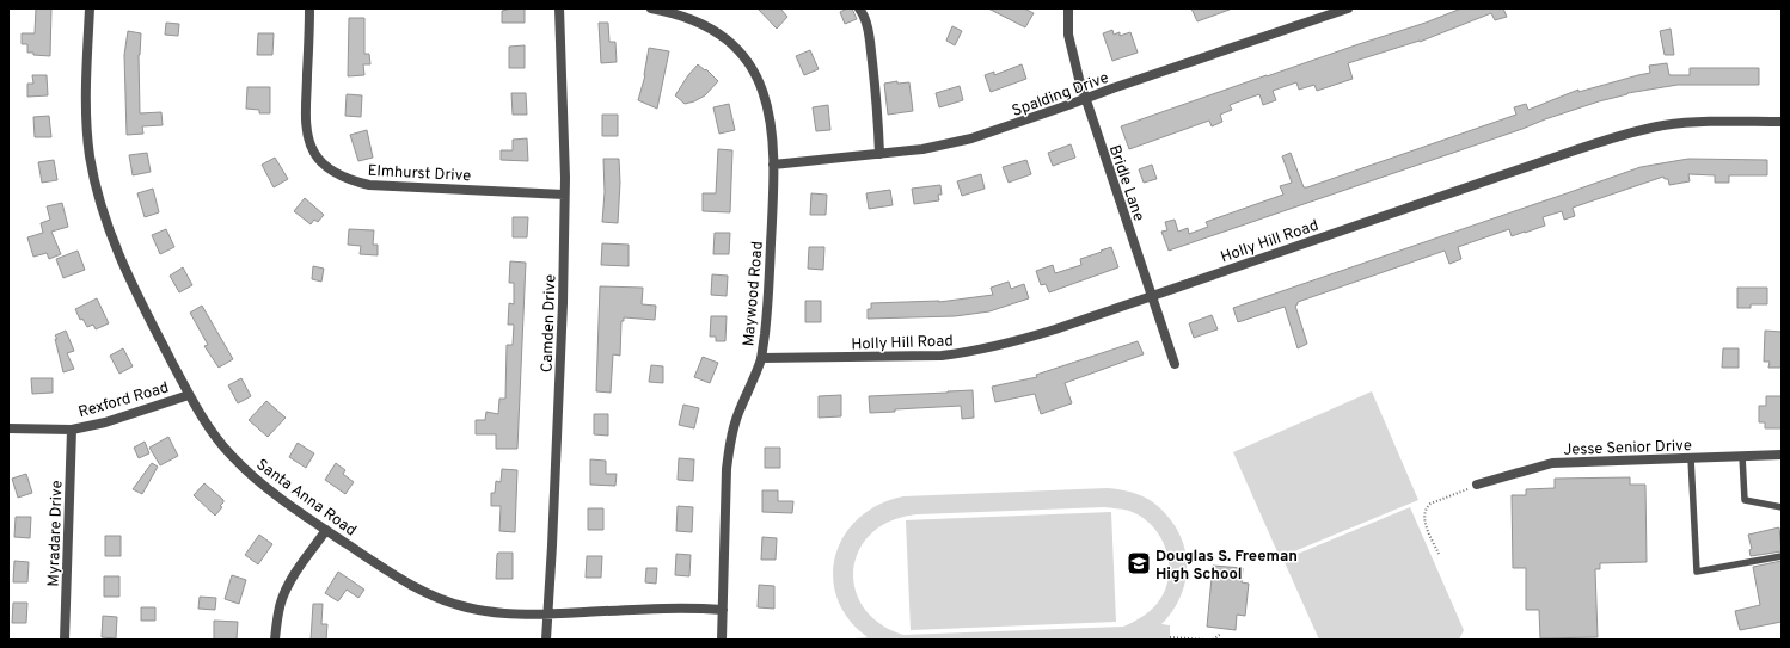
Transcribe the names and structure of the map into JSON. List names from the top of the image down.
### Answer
{
  "streets": {
    "street": [
      "Spalding Drive",
      "Elmhurst Drive",
      "Bridle Lane",
      "Holly Hill Road",
      "Maywood Road",
      "Camden Drive",
      "Rexford Road",
      "Jesse Senior Drive",
      "Santa Anna Road",
      "Myradare Drive"
    ]
  },
  "crossings": [
    ["Spalding Drive", "Bridle Lane"],
    ["Spalding Drive", "Maywood Road"],
    ["Elmhurst Drive", "Camden Drive"],
    ["Bridle Lane", "Holly Hill Road"],
    ["Holly Hill Road", "Maywood Road"],
    ["Maywood Road", "Santa Anna Road"],
    ["Camden Drive", "Santa Anna Road"],
    ["Rexford Road", "Santa Anna Road"],
    ["Rexford Road", "Myradare Drive"]
  ],
  "places": {
    "school or university": ["Douglas S. Freeman High School"]
  }
}
